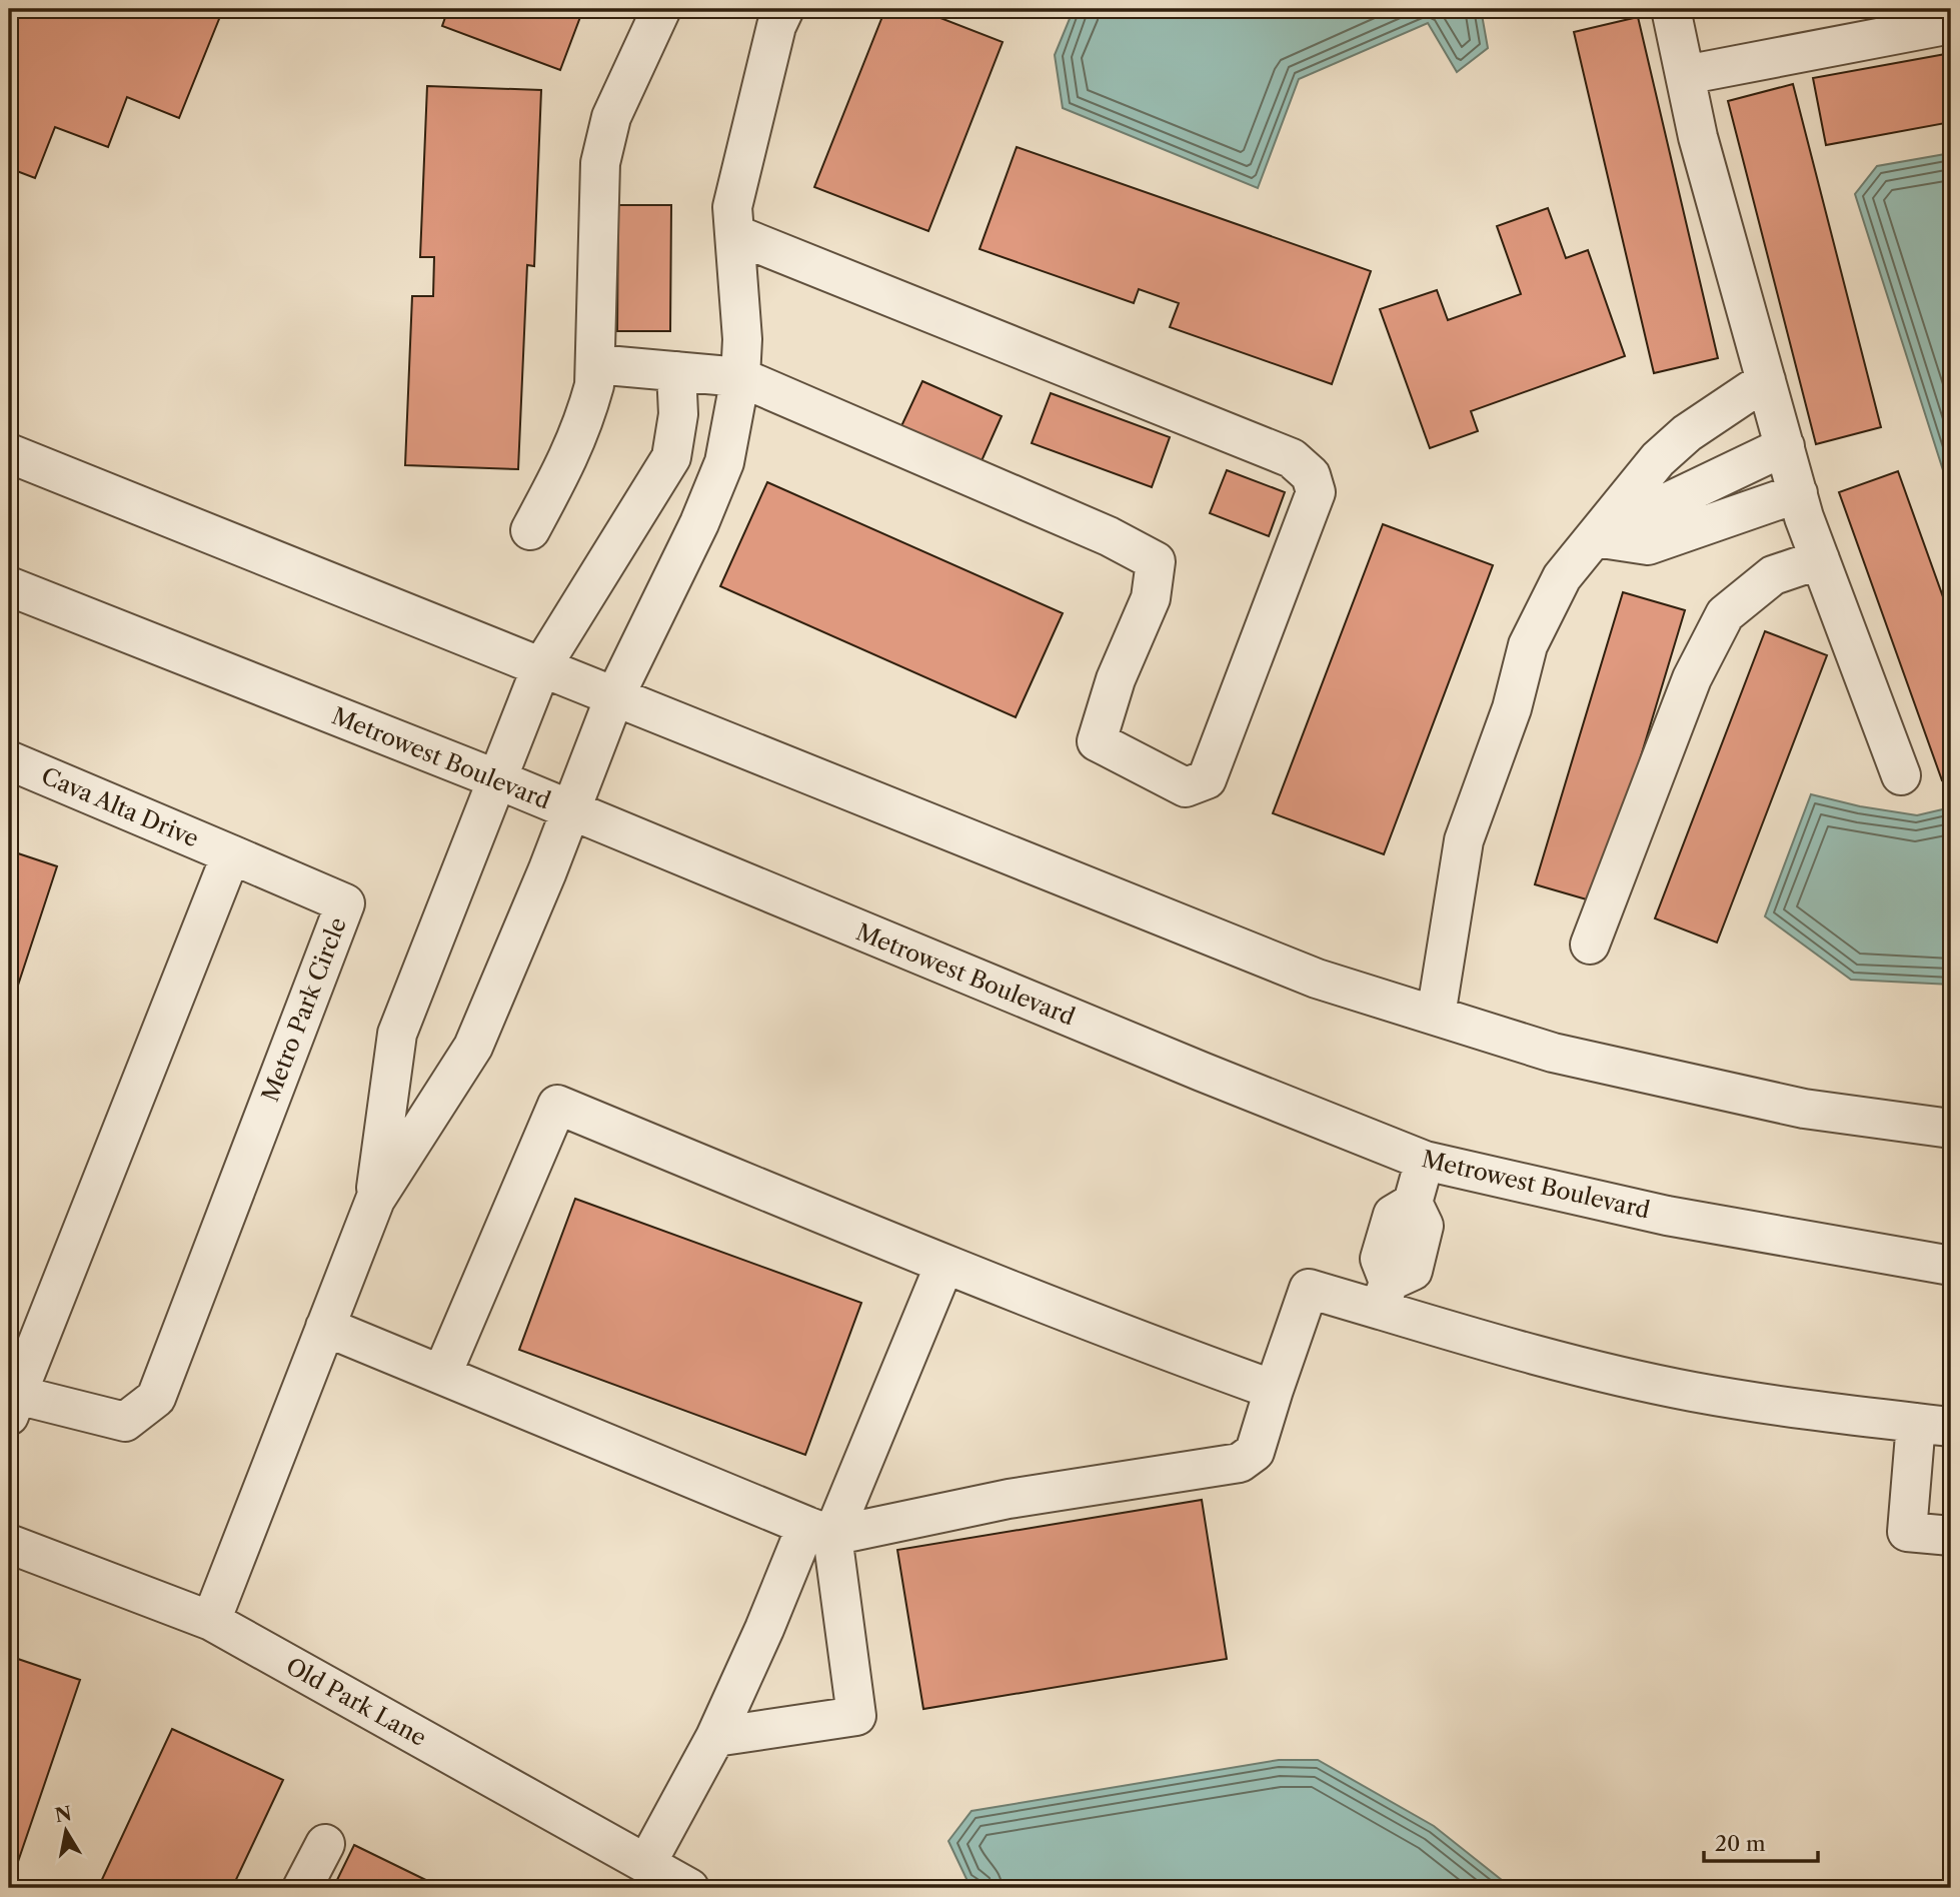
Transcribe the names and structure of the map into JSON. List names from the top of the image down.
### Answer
{
  "streets": {
    "street": [
      "Metrowest Boulevard",
      "Cava Alta Drive",
      "Metro Park Circle",
      "Old Park Lane"
    ]
  },
  "crossings": [
    ["Cava Alta Drive", "Metro Park Circle"]
  ],
  "scale_bar": "20 m",
  "north": "top"
}
